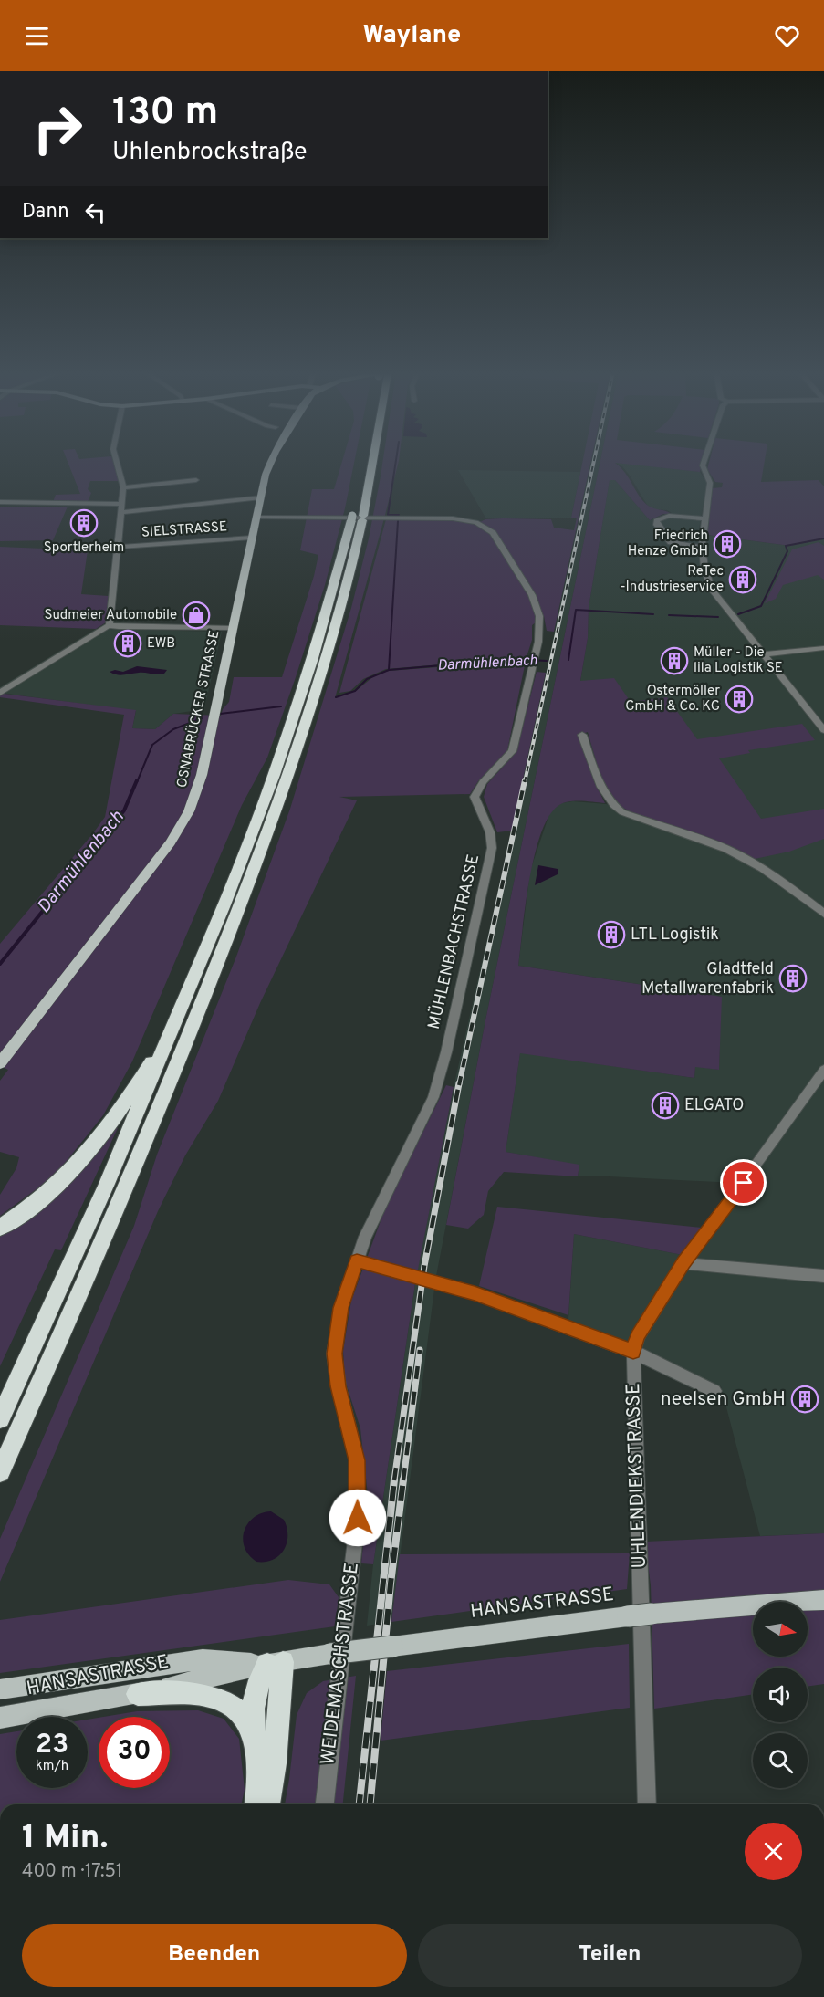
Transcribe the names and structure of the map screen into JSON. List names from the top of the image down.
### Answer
{
  "streets": {
    "main road": ["OSNABRÜCKER STRASSE", "HANSASTRASSE"],
    "street": [
      "SIELSTRASSE",
      "MÜHLENBACHSTRASSE",
      "UHLENDIEKSTRASSE",
      "WEIDEMASCHSTRASSE"
    ]
  },
  "crossings": [
    ["SIELSTRASSE", "OSNABRÜCKER STRASSE"],
    ["OSNABRÜCKER STRASSE", "MÜHLENBACHSTRASSE"],
    ["MÜHLENBACHSTRASSE", "WEIDEMASCHSTRASSE"]
  ],
  "water": ["Darmühlenbach"],
  "places": {
    "building": [
      "Sportlerheim",
      "Friedrich Henze GmbH",
      "ReTec -Industrieservice",
      "EWB",
      "Müller - Die lila Logistik SE",
      "Ostermöller GmbH & Co. KG",
      "LTL Logistik",
      "Gladtfeld Metallwarenfabrik",
      "ELGATO",
      "neelsen GmbH"
    ],
    "shop": ["Sudmeier Automobile"]
  },
  "north": "right",
  "page": {
    "header": "Waylane",
    "turn": ["130 m", "Uhlenbrockstraße"],
    "then": "Dann",
    "speed": "23 km/h",
    "limit": "30",
    "heading": ["1 Min.", "400 m · 17:51"],
    "buttons": ["Beenden", "Teilen"]
  }
}
